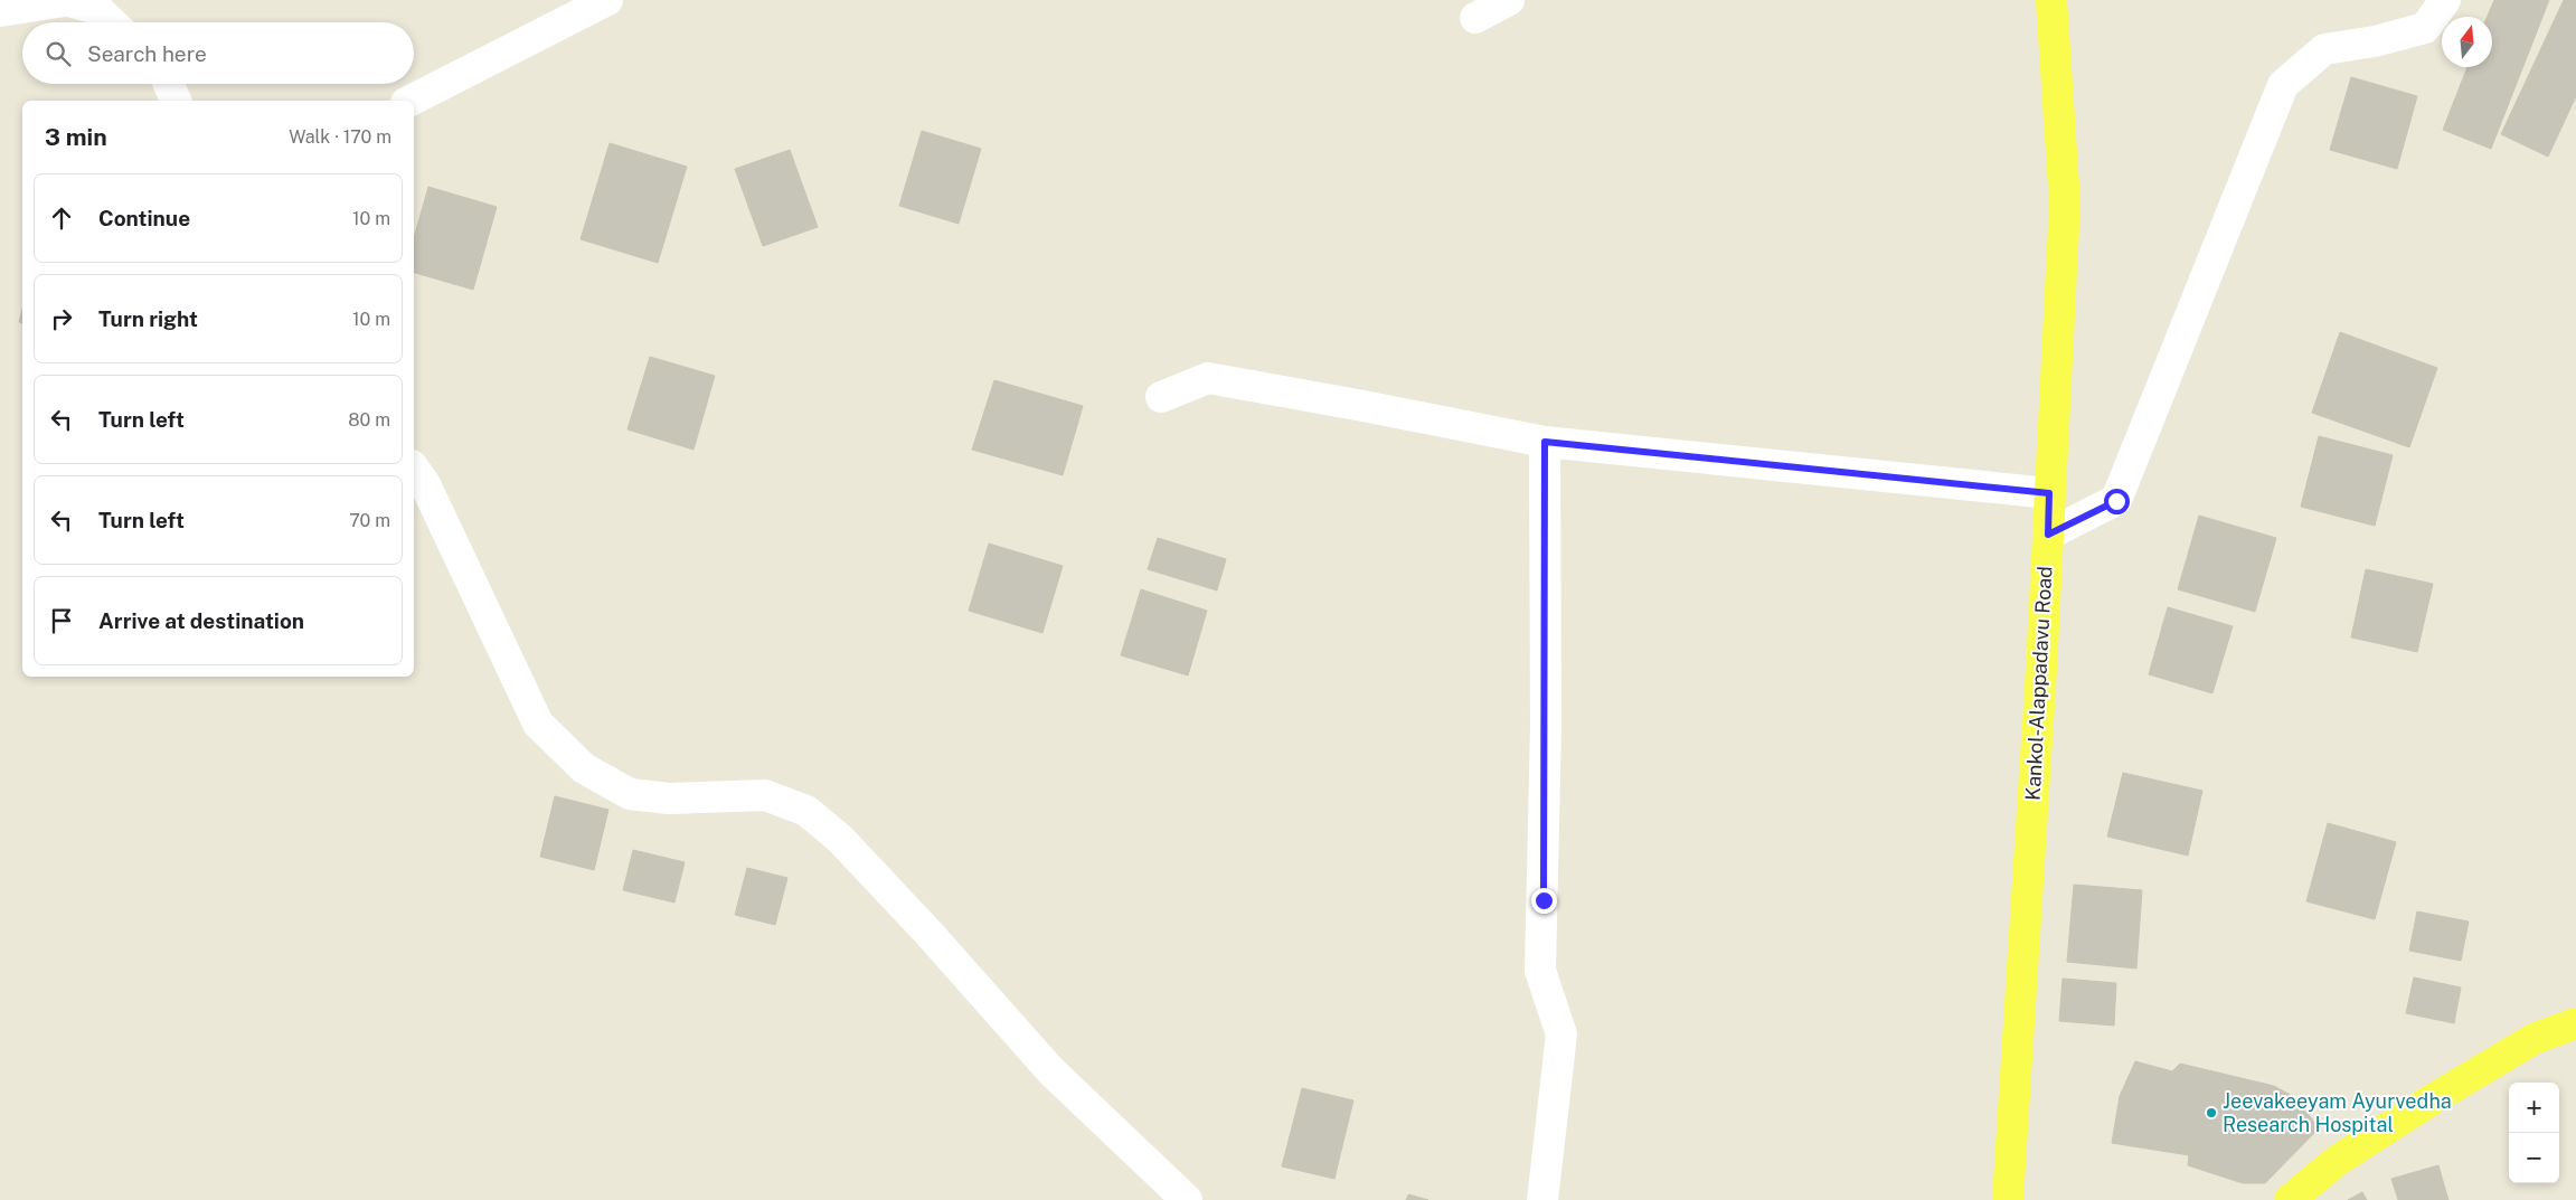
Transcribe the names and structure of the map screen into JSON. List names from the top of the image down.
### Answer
{
  "streets": {
    "main road": ["Kankol-Alappadavu Road"]
  },
  "places": ["Jeevakeeyam Ayurvedha Research Hospital"],
  "north": "top",
  "page": {
    "search": "Search here",
    "heading": ["3 min", "Walk · 170 m"],
    "list": [
      ["Continue", "10 m"],
      ["Turn right", "10 m"],
      ["Turn left", "80 m"],
      ["Turn left", "70 m"],
      "Arrive at destination"
    ],
    "map_buttons": ["+", "−"]
  }
}
